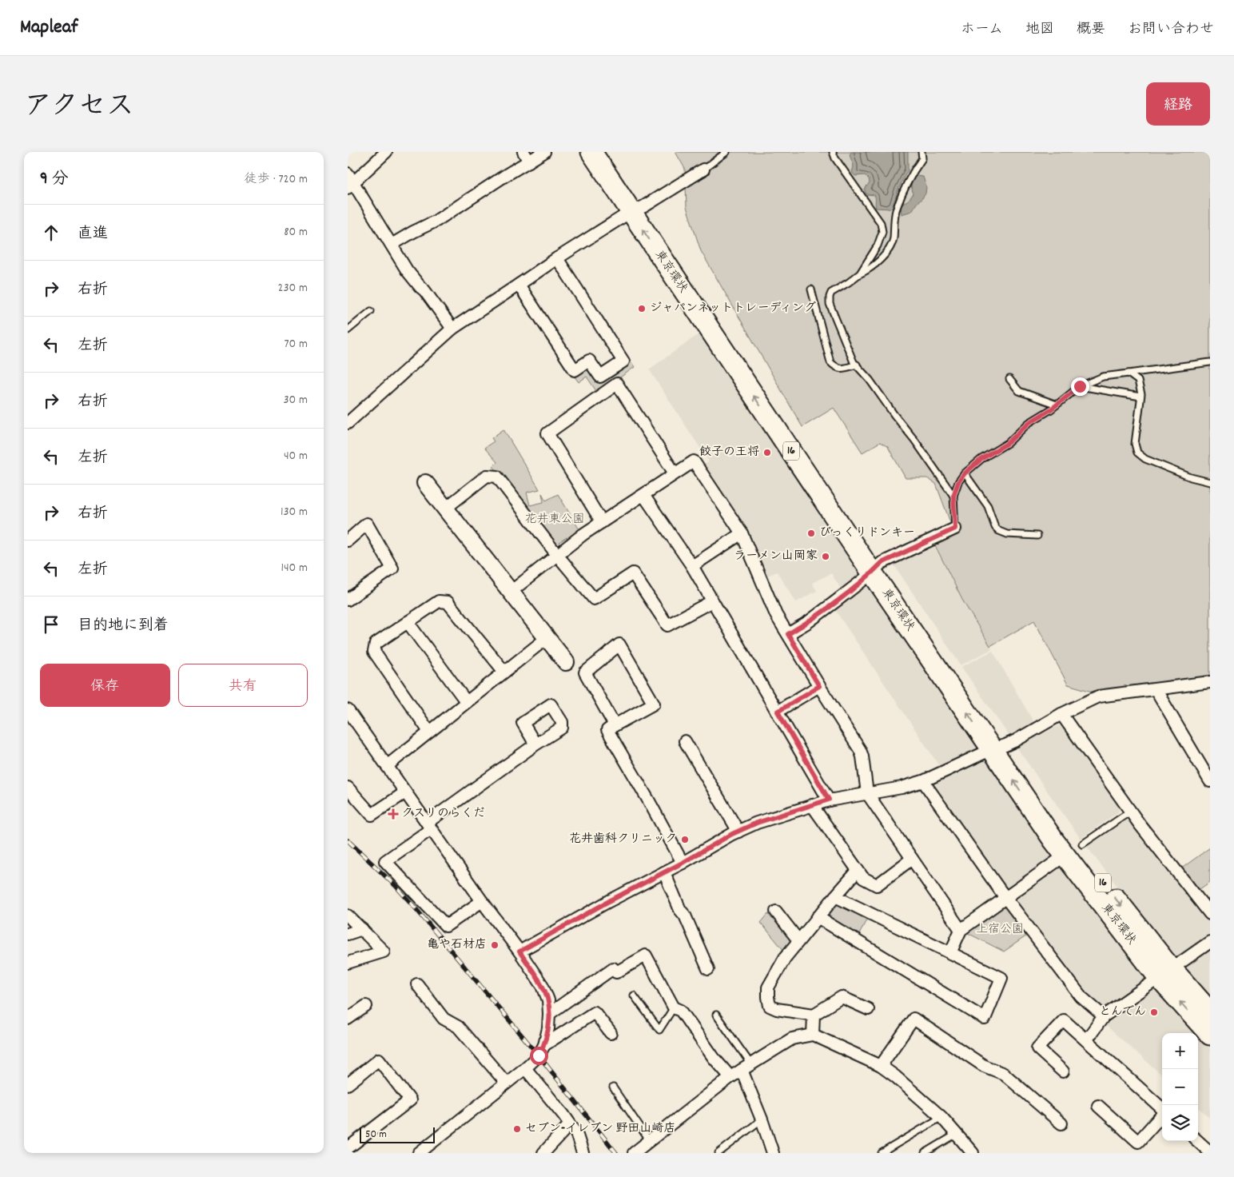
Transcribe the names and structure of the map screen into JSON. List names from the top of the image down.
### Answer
{
  "streets": {
    "highway": ["東京環状", "16"]
  },
  "parks": ["花井東公園", "上宿公園"],
  "places": {
    "other": [
      "ジャパンネットトレーディング",
      "餃子の王将",
      "びっくりドンキー",
      "ラーメン山岡家",
      "花井歯科クリニック",
      "亀や石材店",
      "とんでん",
      "セブン-イレブン 野田山崎店"
    ],
    "health": ["クスリのらくだ"]
  },
  "scale_bar": "50 m",
  "page": {
    "header": "Mapleaf",
    "nav": [
      "ホーム",
      "地図",
      "概要",
      "お問い合わせ"
    ],
    "title": "アクセス",
    "buttons": [
      "経路",
      ["保存", "共有"]
    ],
    "heading": ["9 分", "徒歩 · 720 m"],
    "list": [
      ["直進", "80 m"],
      ["右折", "230 m"],
      ["左折", "70 m"],
      ["右折", "30 m"],
      ["左折", "40 m"],
      ["右折", "130 m"],
      ["左折", "140 m"],
      "目的地に到着"
    ],
    "map_buttons": ["+", "−"],
    "scale": "50 m"
  }
}
